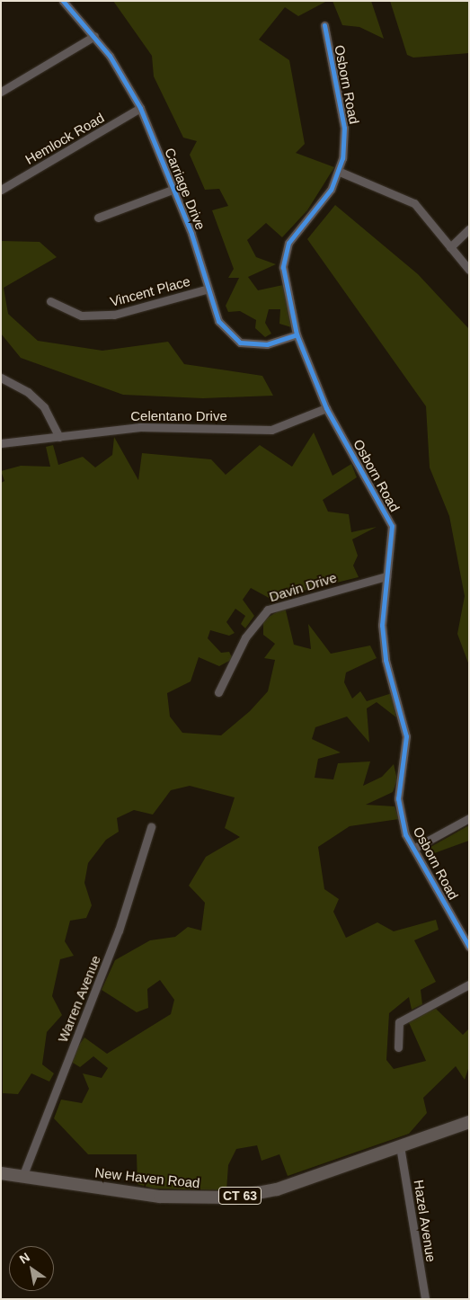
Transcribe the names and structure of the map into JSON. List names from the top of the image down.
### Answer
{
  "streets": {
    "main road": ["New Haven Road", "CT 63"],
    "street": [
      "Osborn Road",
      "Hemlock Road",
      "Carriage Drive",
      "Vincent Place",
      "Celentano Drive",
      "Davin Drive",
      "Warren Avenue",
      "Hazel Avenue"
    ]
  },
  "crossings": [
    ["Osborn Road", "Carriage Drive"],
    ["Osborn Road", "Celentano Drive"],
    ["Osborn Road", "Davin Drive"],
    ["Hemlock Road", "Carriage Drive"],
    ["Carriage Drive", "Vincent Place"],
    ["Warren Avenue", "New Haven Road"],
    ["New Haven Road", "Hazel Avenue"]
  ],
  "north": "top left"
}
